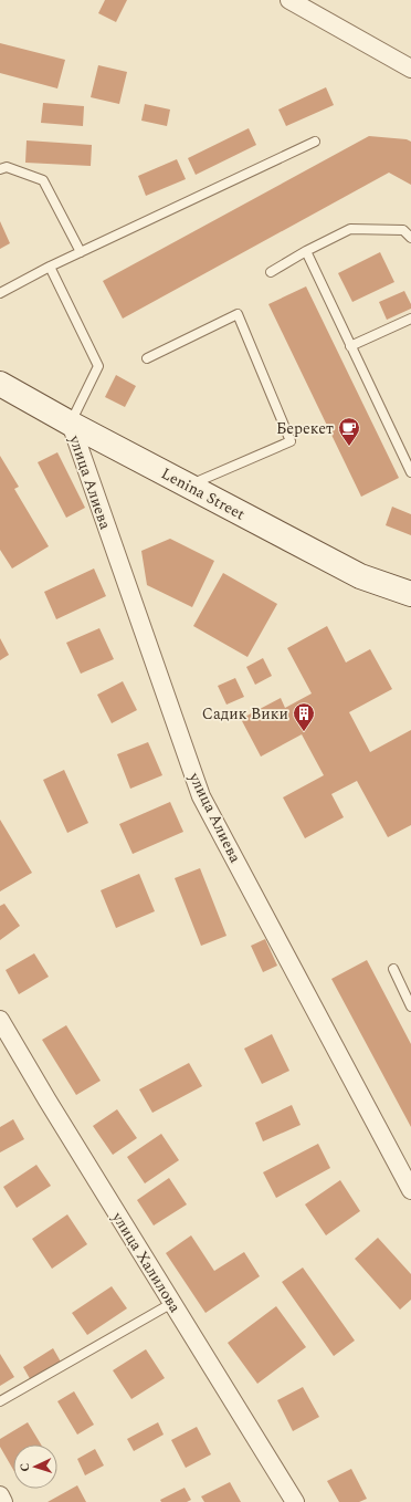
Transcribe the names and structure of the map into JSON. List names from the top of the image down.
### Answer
{
  "streets": {
    "main road": ["Lenina Street"],
    "street": ["улица Алиева", "улица Халилова"]
  },
  "crossings": [
    ["улица Алиева", "Lenina Street"]
  ],
  "places": {
    "cafe": ["Берекет"],
    "building": ["Садик Вики"]
  },
  "north": "left"
}
